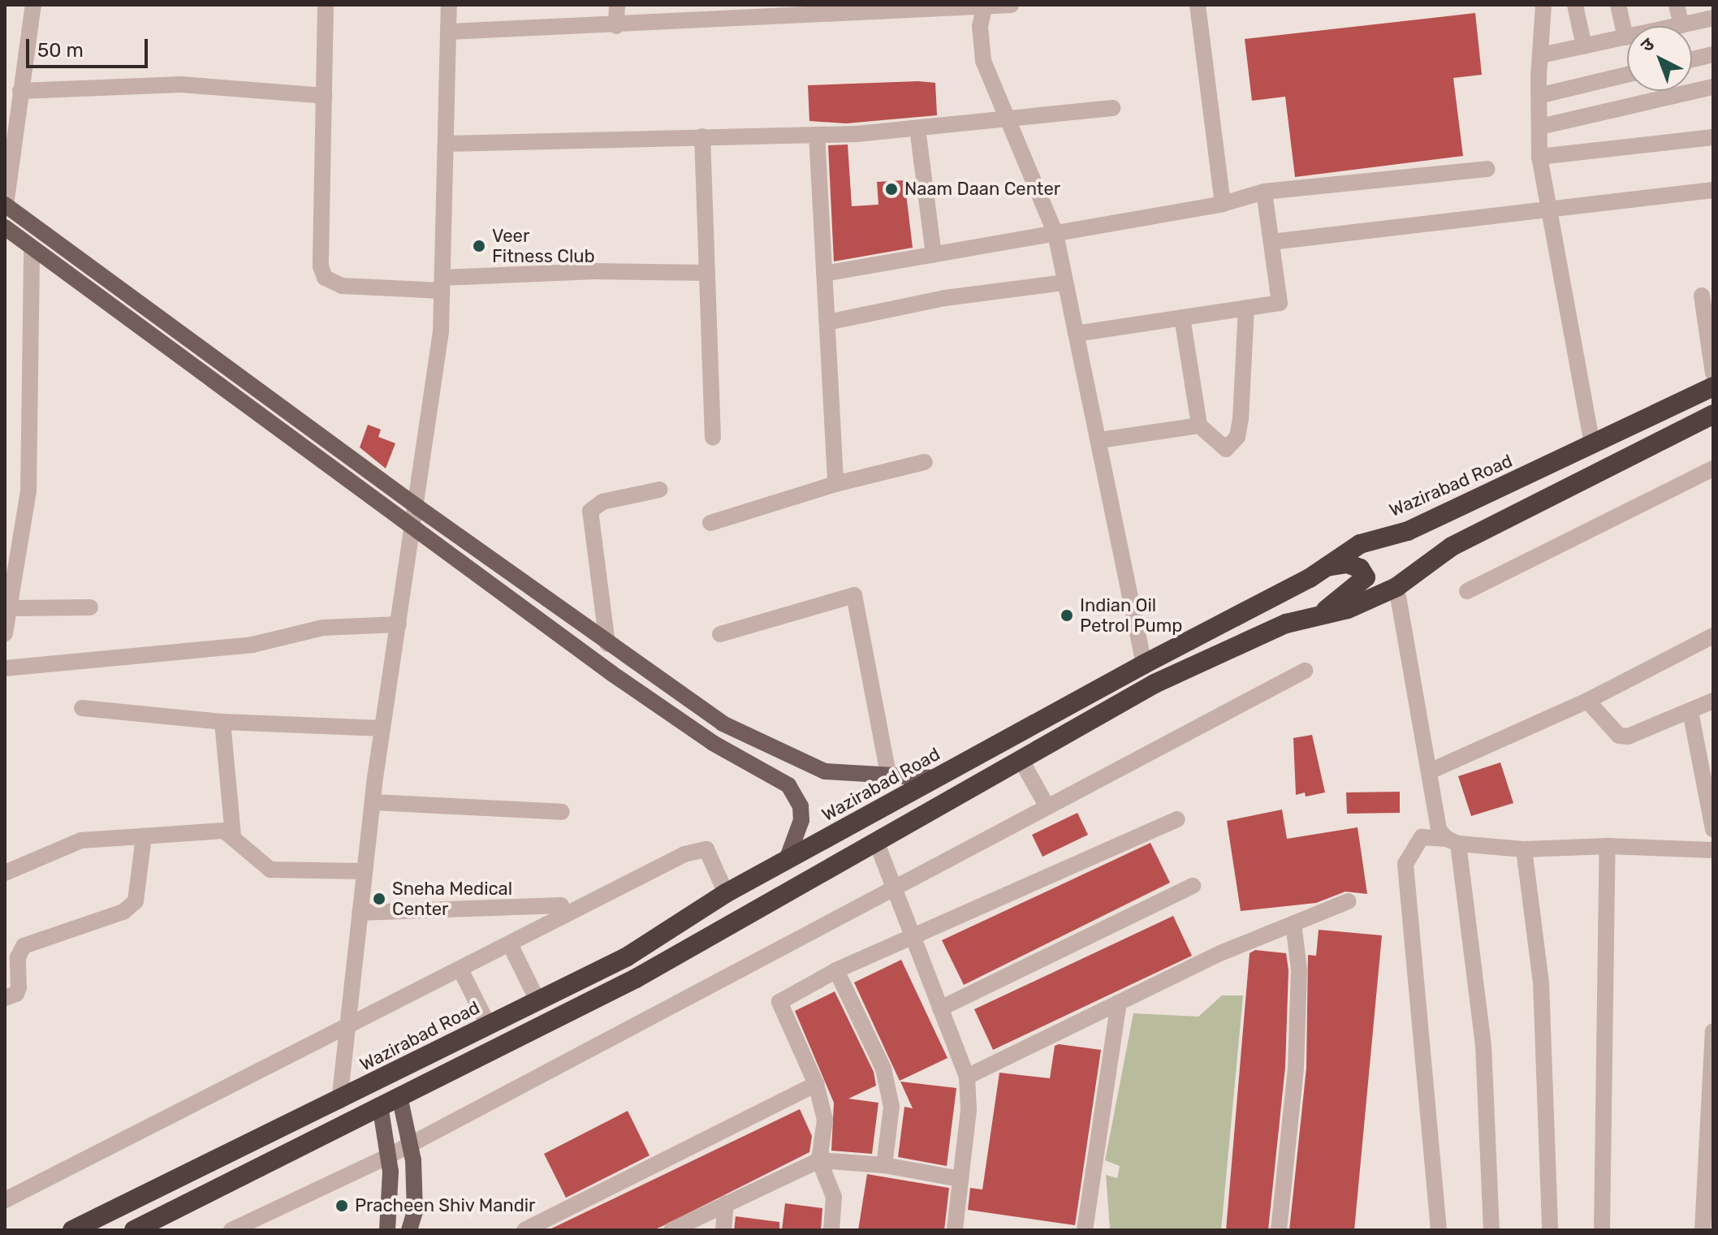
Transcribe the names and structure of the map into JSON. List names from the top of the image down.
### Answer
{
  "streets": {
    "highway": ["Wazirabad Road"]
  },
  "places": [
    "Naam Daan Center",
    "Veer Fitness Club",
    "Indian Oil Petrol Pump",
    "Sneha Medical Center",
    "Pracheen Shiv Mandir"
  ],
  "scale_bar": "50 m",
  "north": "top left"
}
